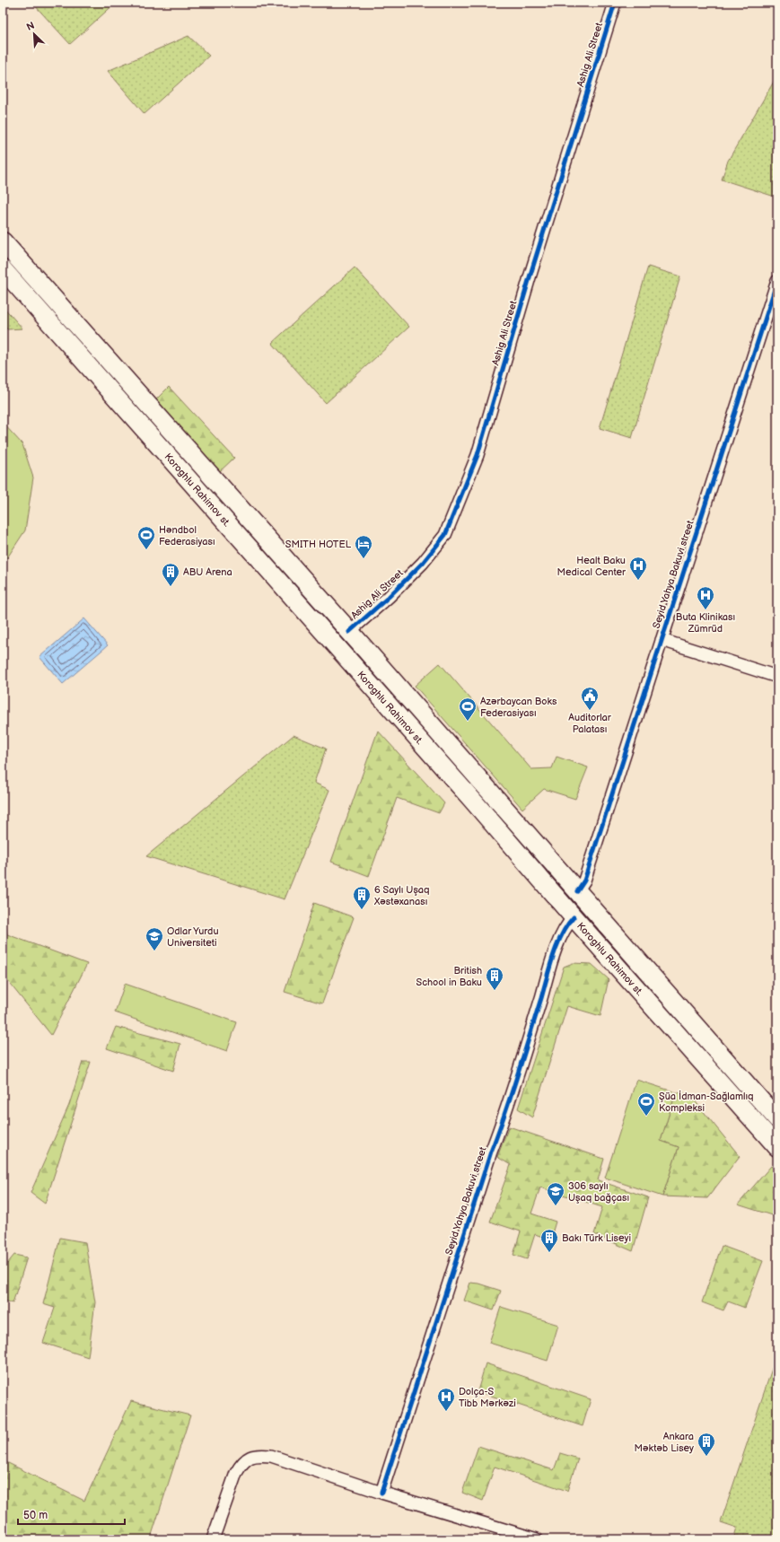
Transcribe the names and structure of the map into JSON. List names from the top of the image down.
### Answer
{
  "streets": {
    "main road": ["Koroghlu Rahimov st."],
    "street": ["Ashig Ali Street", "Seyid Yahya Bakuvi street"]
  },
  "crossings": [
    ["Ashig Ali Street", "Koroghlu Rahimov st."],
    ["Koroghlu Rahimov st.", "Seyid Yahya Bakuvi street"]
  ],
  "places": {
    "sports": ["Həndbol Federasiyası", "Azərbaycan Boks Federasiyası", "Şüa İdman-Sağlamlıq Kompleksi"],
    "hotel": ["SMITH HOTEL"],
    "hospital": ["Healt Baku Medical Center", "Buta Klinikası Zümrüd", "Dolça-S Tibb Mərkəzi"],
    "building": [
      "ABU Arena",
      "6 Saylı Uşaq Xəstəxanası",
      "British School in Baku",
      "Bakı Türk Liseyi",
      "Ankara Məktəb Lisey"
    ],
    "public building": ["Auditorlar Palatası"],
    "school or university": ["Odlar Yurdu Universiteti", "306 saylı Uşaq bağçası"]
  },
  "scale_bar": "50 m",
  "north": "top left"
}
